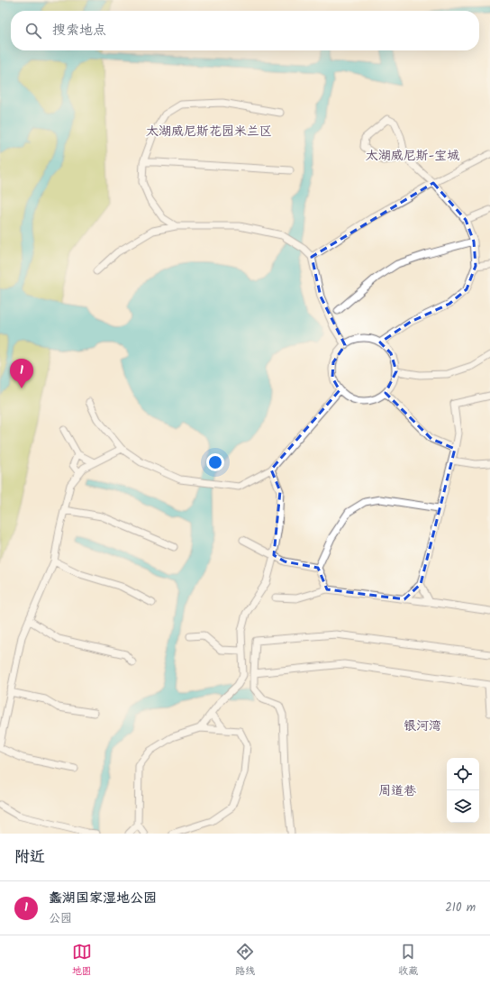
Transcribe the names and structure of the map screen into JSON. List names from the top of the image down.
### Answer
{
  "districts": [
    "太湖威尼斯花园米兰区",
    "太湖威尼斯-宝城",
    "银河湾",
    "周道巷"
  ],
  "page": {
    "search": "搜索地点",
    "pins": "1",
    "heading": "附近",
    "list": [
      {
        "mark": "1",
        "name": "蠡湖国家湿地公园",
        "note": "公园",
        "value": "210 m"
      }
    ],
    "nav": ["地图", "路线", "收藏"]
  }
}
